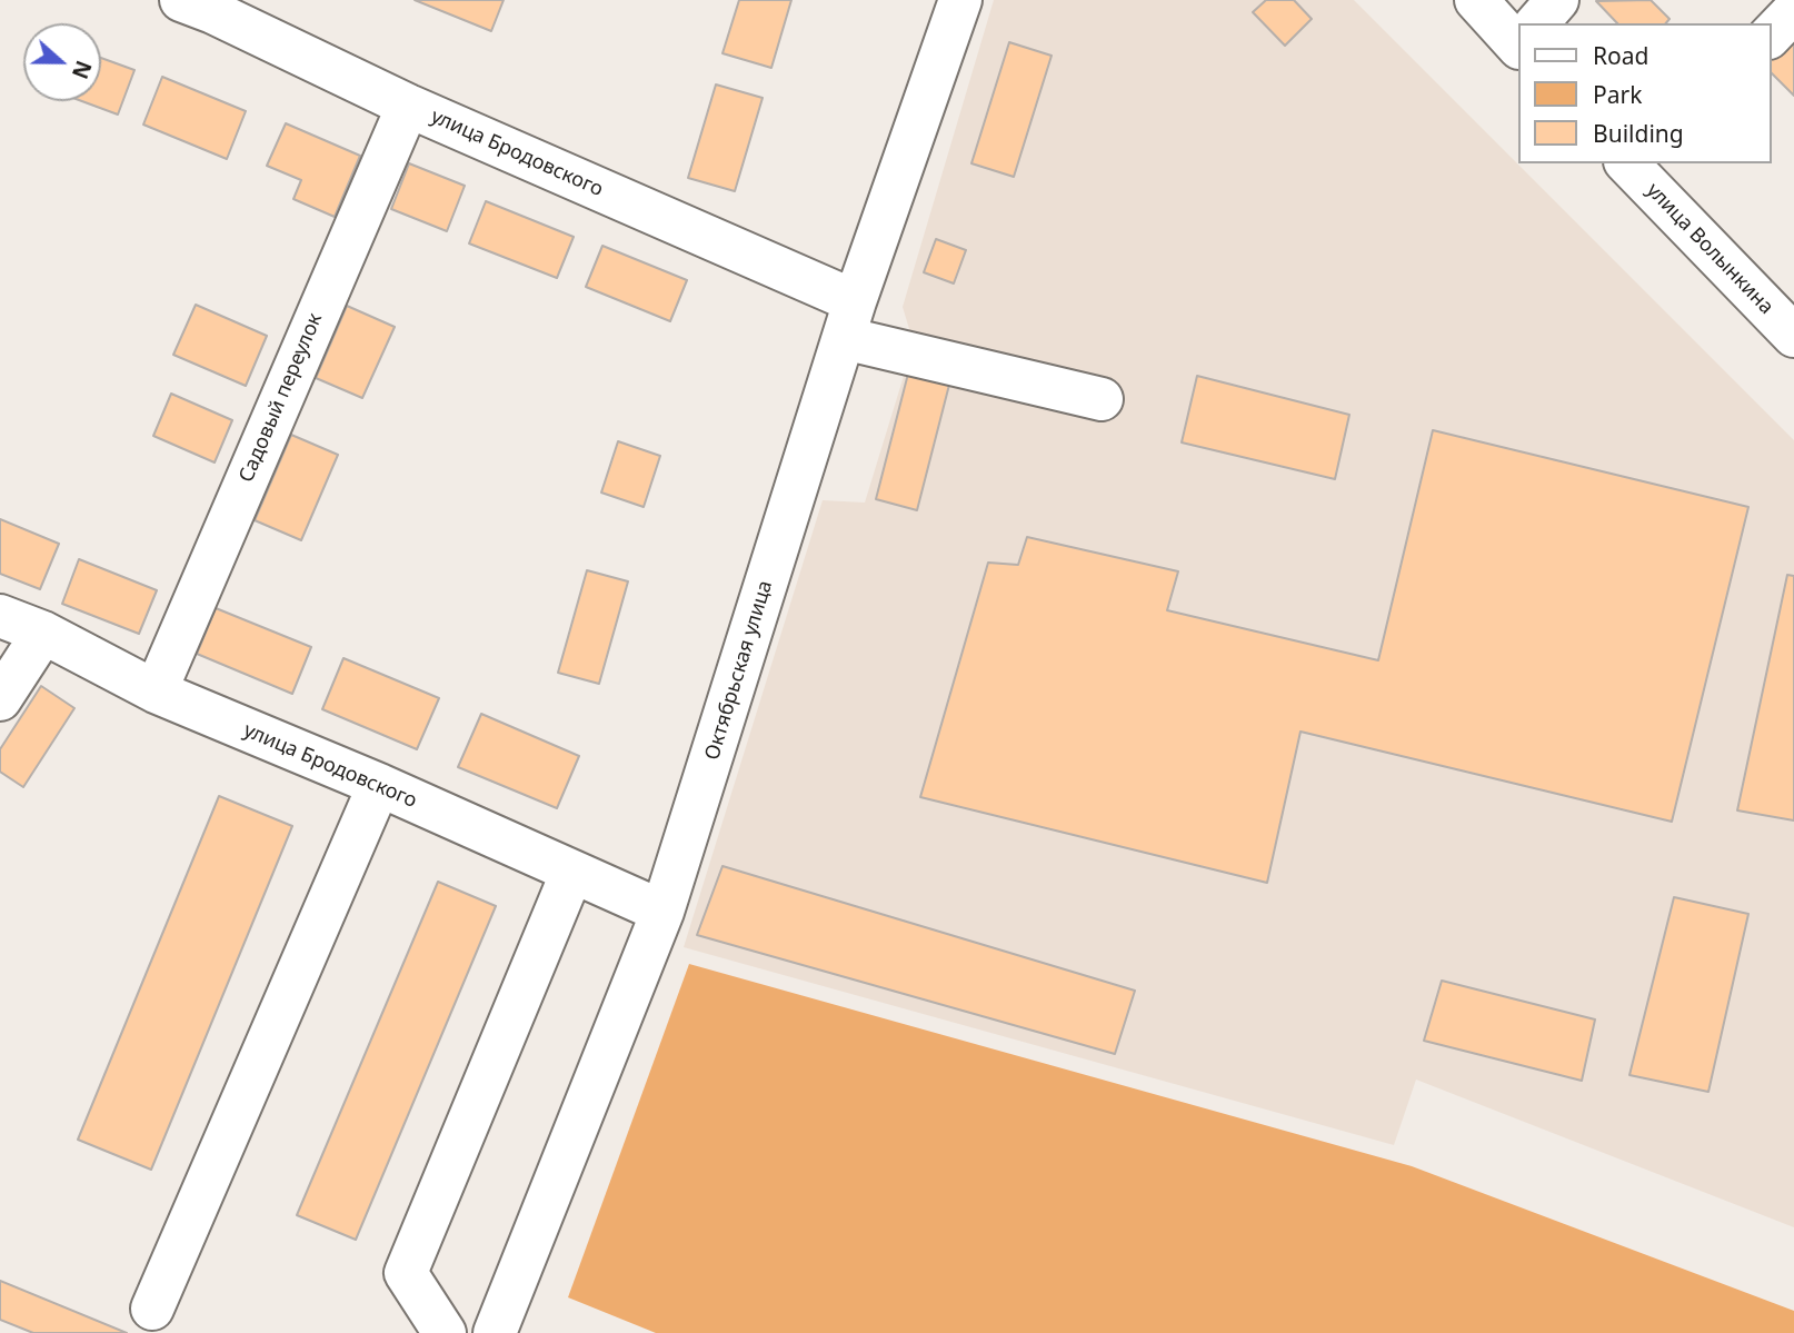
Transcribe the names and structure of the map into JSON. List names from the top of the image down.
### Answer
{
  "streets": {
    "street": [
      "улица Бродовского",
      "улица Волынкина",
      "Садовый переулок",
      "Октябрьская улица"
    ]
  },
  "crossings": [
    ["улица Бродовского", "Садовый переулок"],
    ["улица Бродовского", "Октябрьская улица"]
  ],
  "legend": ["Road", "Park", "Building"],
  "north": "right"
}
